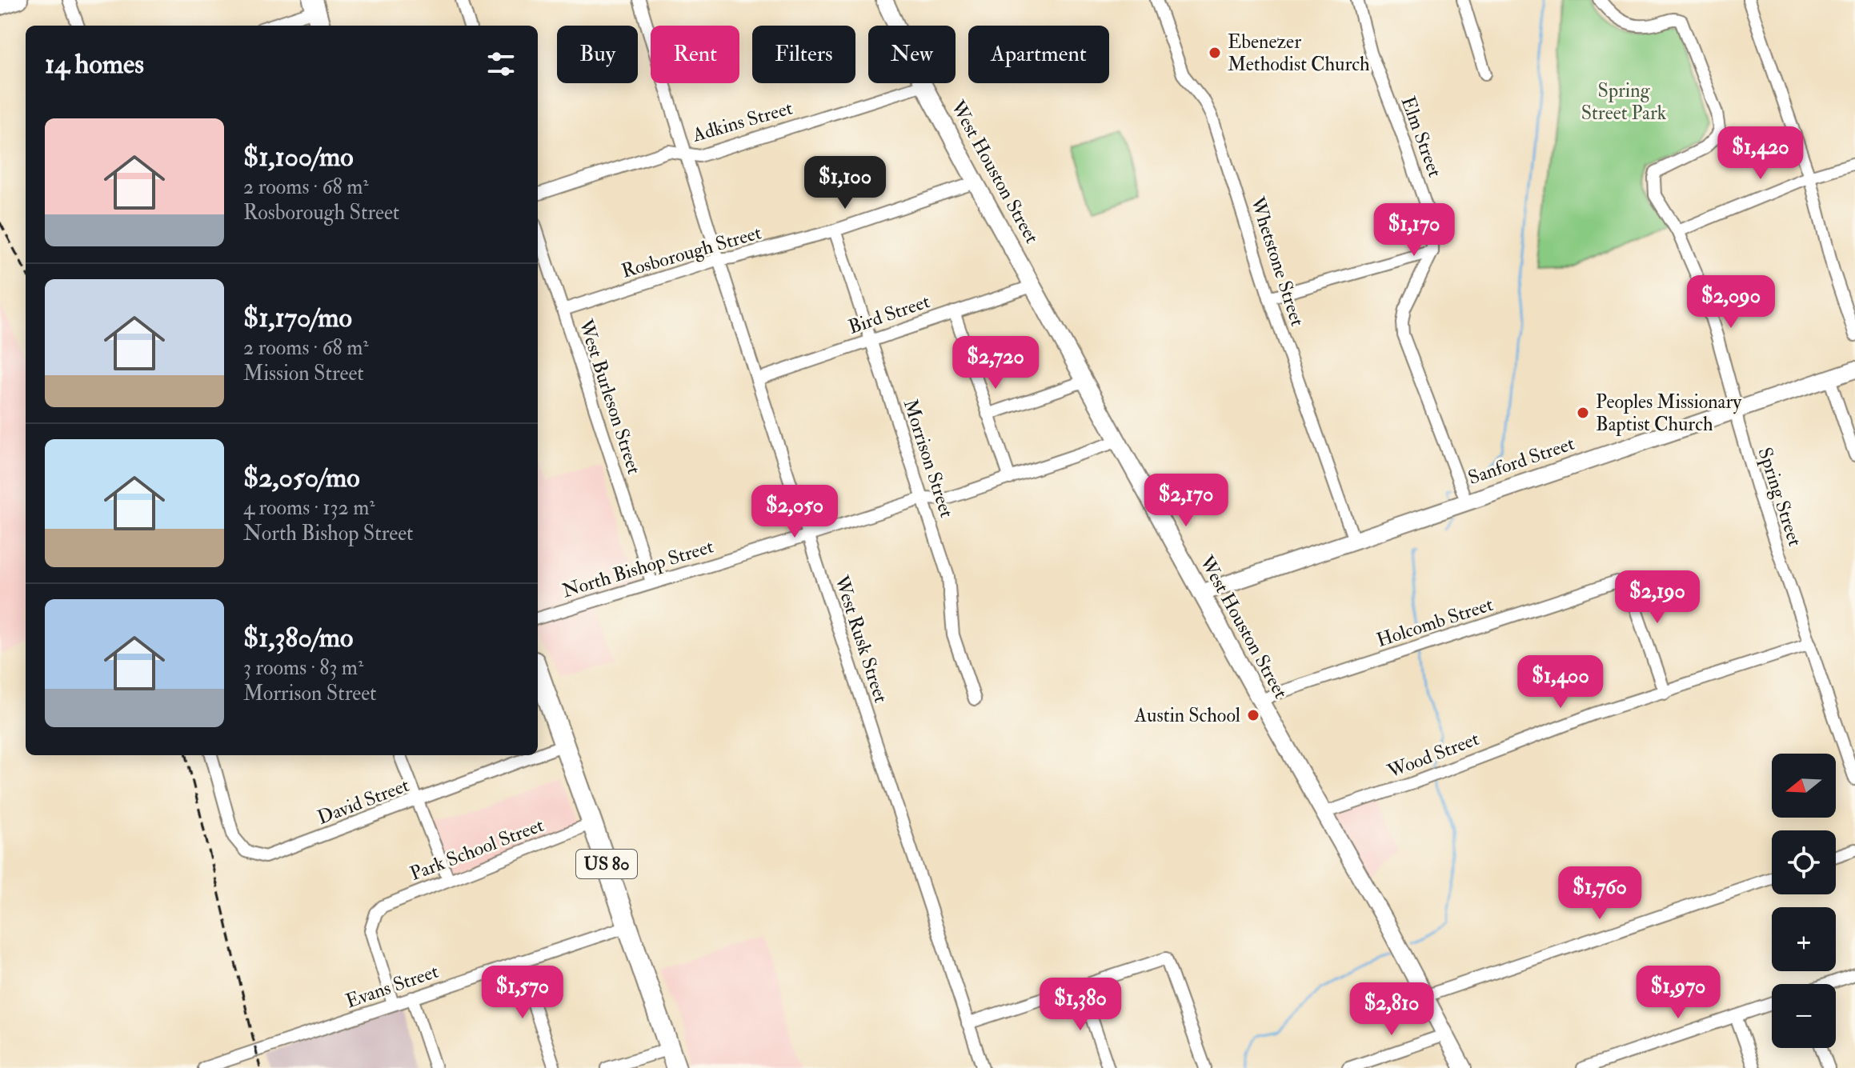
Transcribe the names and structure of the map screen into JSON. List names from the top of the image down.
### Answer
{
  "streets": {
    "highway": ["US 80"],
    "main road": ["West Houston Street", "Sanford Street"],
    "street": [
      "Adkins Street",
      "Elm Street",
      "Rosborough Street",
      "Whetstone Street",
      "Bird Street",
      "West Burleson Street",
      "Morrison Street",
      "Spring Street",
      "North Bishop Street",
      "Holcomb Street",
      "West Rusk Street",
      "Wood Street",
      "David Street",
      "Park School Street",
      "Evans Street"
    ]
  },
  "crossings": [
    ["Adkins Street", "West Houston Street"],
    ["Adkins Street", "West Rusk Street"],
    ["Elm Street", "Sanford Street"],
    ["West Houston Street", "Rosborough Street"],
    ["West Houston Street", "Bird Street"],
    ["West Houston Street", "Sanford Street"],
    ["West Houston Street", "North Bishop Street"],
    ["West Houston Street", "Holcomb Street"],
    ["West Houston Street", "Wood Street"],
    ["Rosborough Street", "West Burleson Street"],
    ["Rosborough Street", "Morrison Street"],
    ["Rosborough Street", "West Rusk Street"],
    ["Whetstone Street", "Sanford Street"],
    ["Bird Street", "Morrison Street"],
    ["Bird Street", "West Rusk Street"],
    ["West Burleson Street", "North Bishop Street"],
    ["Morrison Street", "North Bishop Street"],
    ["Sanford Street", "Spring Street"],
    ["Spring Street", "Wood Street"],
    ["North Bishop Street", "West Rusk Street"],
    ["Holcomb Street", "Wood Street"],
    ["David Street", "US 80"],
    ["Park School Street", "US 80"],
    ["Park School Street", "Evans Street"],
    ["US 80", "Evans Street"]
  ],
  "parks": ["Spring Street Park"],
  "places": ["Ebenezer Methodist Church", "Peoples Missionary Baptist Church", "Austin School"],
  "north": "left",
  "page": {
    "chip": [
      "Buy",
      "Rent",
      "Filters",
      "New",
      "Apartment"
    ],
    "heading": "14 homes",
    "list": [
      {
        "name": "$1,100/mo",
        "note": "2 rooms · 68 m² · Rosborough Street"
      },
      {
        "name": "$1,170/mo",
        "note": "2 rooms · 68 m² · Mission Street"
      },
      {
        "name": "$2,050/mo",
        "note": "4 rooms · 132 m² · North Bishop Street"
      },
      {
        "name": "$1,380/mo",
        "note": "3 rooms · 83 m² · Morrison Street"
      }
    ],
    "price": [
      "$1,420",
      "$1,100",
      "$1,170",
      "$2,090",
      "$2,720",
      "$2,170",
      "$2,050",
      "$2,190",
      "$1,400",
      "$1,760",
      "$1,570",
      "$1,970",
      "$1,380",
      "$2,810"
    ],
    "map_buttons": ["+", "−"]
  }
}
